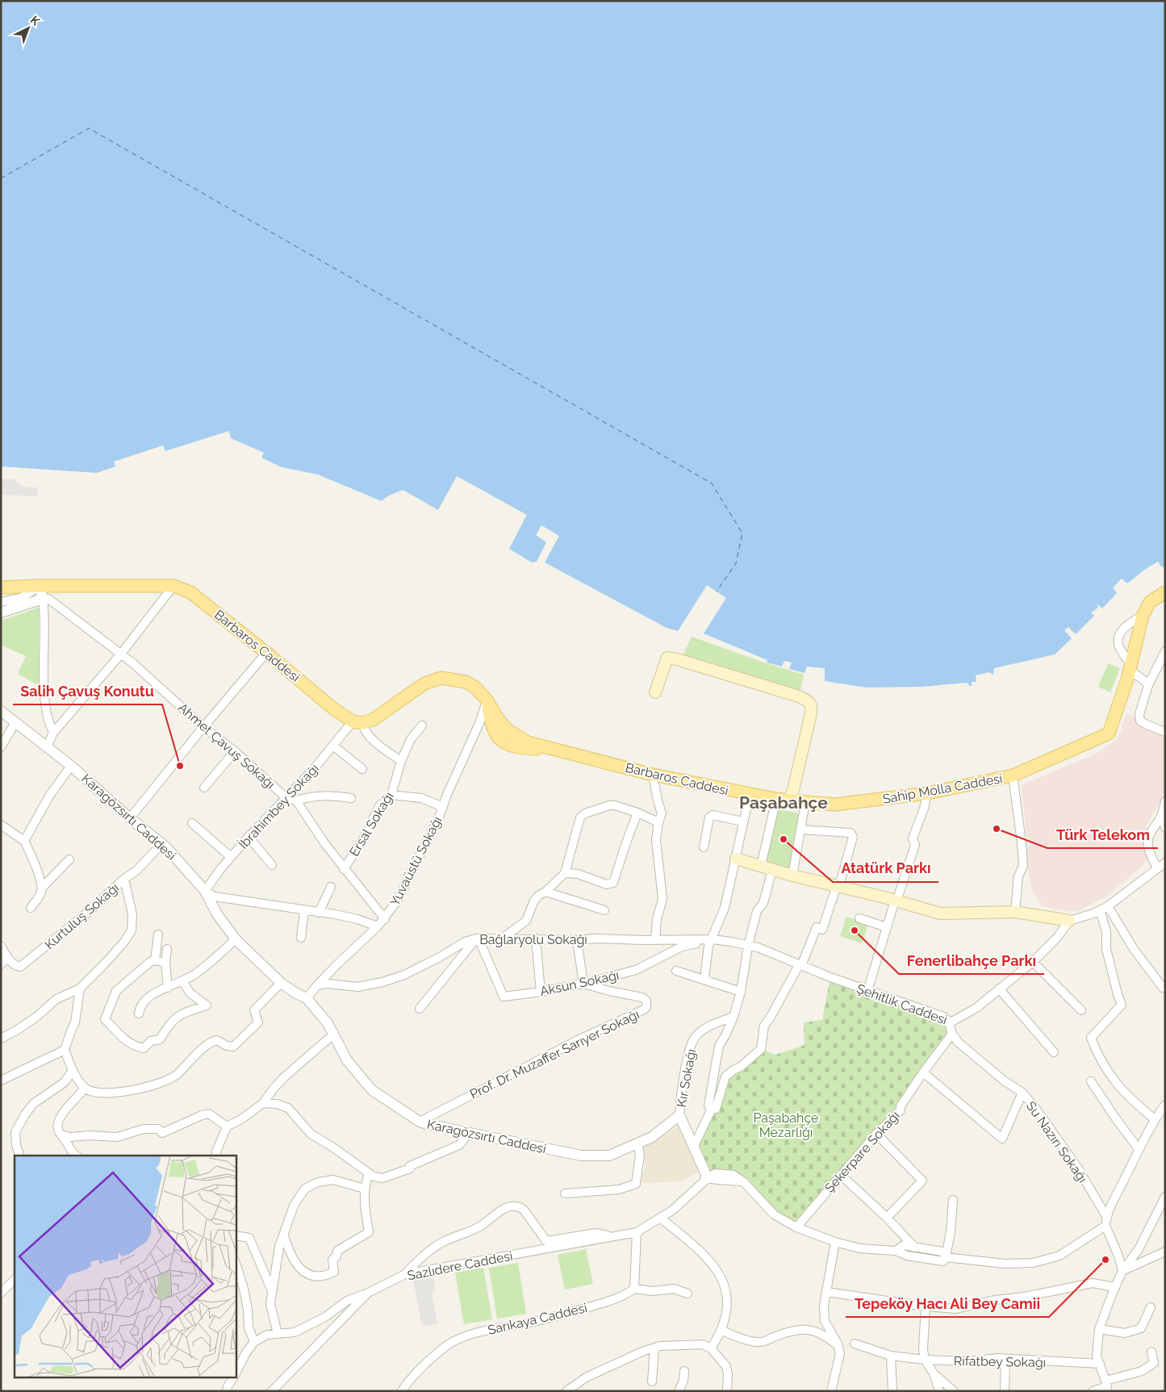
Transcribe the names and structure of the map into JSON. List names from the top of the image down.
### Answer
{
  "streets": {
    "main road": ["Barbaros Caddesi", "Sahip Molla Caddesi"],
    "street": [
      "Ahmet Çavuş Sokağı",
      "İbrahimbey Sokağı",
      "Karagözsırtı Caddesi",
      "Ersal Sokağı",
      "Yuvaüstü Sokağı",
      "Kurtuluş Sokağı",
      "Bağlaryolu Sokağı",
      "Aksun Sokağı",
      "Şehitlik Caddesi",
      "Prof. Dr. Muzaffer Sarıyer Sokağı",
      "Kır Sokağı",
      "Su Nazırı Sokağı",
      "Şekerpare Sokağı",
      "Sazlıdere Caddesi",
      "Sarıkaya Caddesi",
      "Rıfatbey Sokağı"
    ]
  },
  "crossings": [
    ["Barbaros Caddesi", "Sahip Molla Caddesi"],
    ["Barbaros Caddesi", "İbrahimbey Sokağı"],
    ["Barbaros Caddesi", "Yuvaüstü Sokağı"],
    ["Ahmet Çavuş Sokağı", "İbrahimbey Sokağı"],
    ["İbrahimbey Sokağı", "Karagözsırtı Caddesi"],
    ["Karagözsırtı Caddesi", "Yuvaüstü Sokağı"],
    ["Karagözsırtı Caddesi", "Kurtuluş Sokağı"],
    ["Karagözsırtı Caddesi", "Prof. Dr. Muzaffer Sarıyer Sokağı"],
    ["Karagözsırtı Caddesi", "Kır Sokağı"],
    ["Yuvaüstü Sokağı", "Bağlaryolu Sokağı"],
    ["Bağlaryolu Sokağı", "Aksun Sokağı"],
    ["Bağlaryolu Sokağı", "Şehitlik Caddesi"],
    ["Aksun Sokağı", "Şehitlik Caddesi"],
    ["Aksun Sokağı", "Prof. Dr. Muzaffer Sarıyer Sokağı"],
    ["Şehitlik Caddesi", "Su Nazırı Sokağı"],
    ["Su Nazırı Sokağı", "Şekerpare Sokağı"]
  ],
  "districts": ["Paşabahçe"],
  "parks": ["Paşabahçe Mezarlığı"],
  "places": [
    "Salih Çavuş Konutu",
    "Türk Telekom",
    "Atatürk Parkı",
    "Fenerlibahçe Parkı",
    "Tepeköy Hacı Ali Bey Camii"
  ],
  "north": "top right"
}
